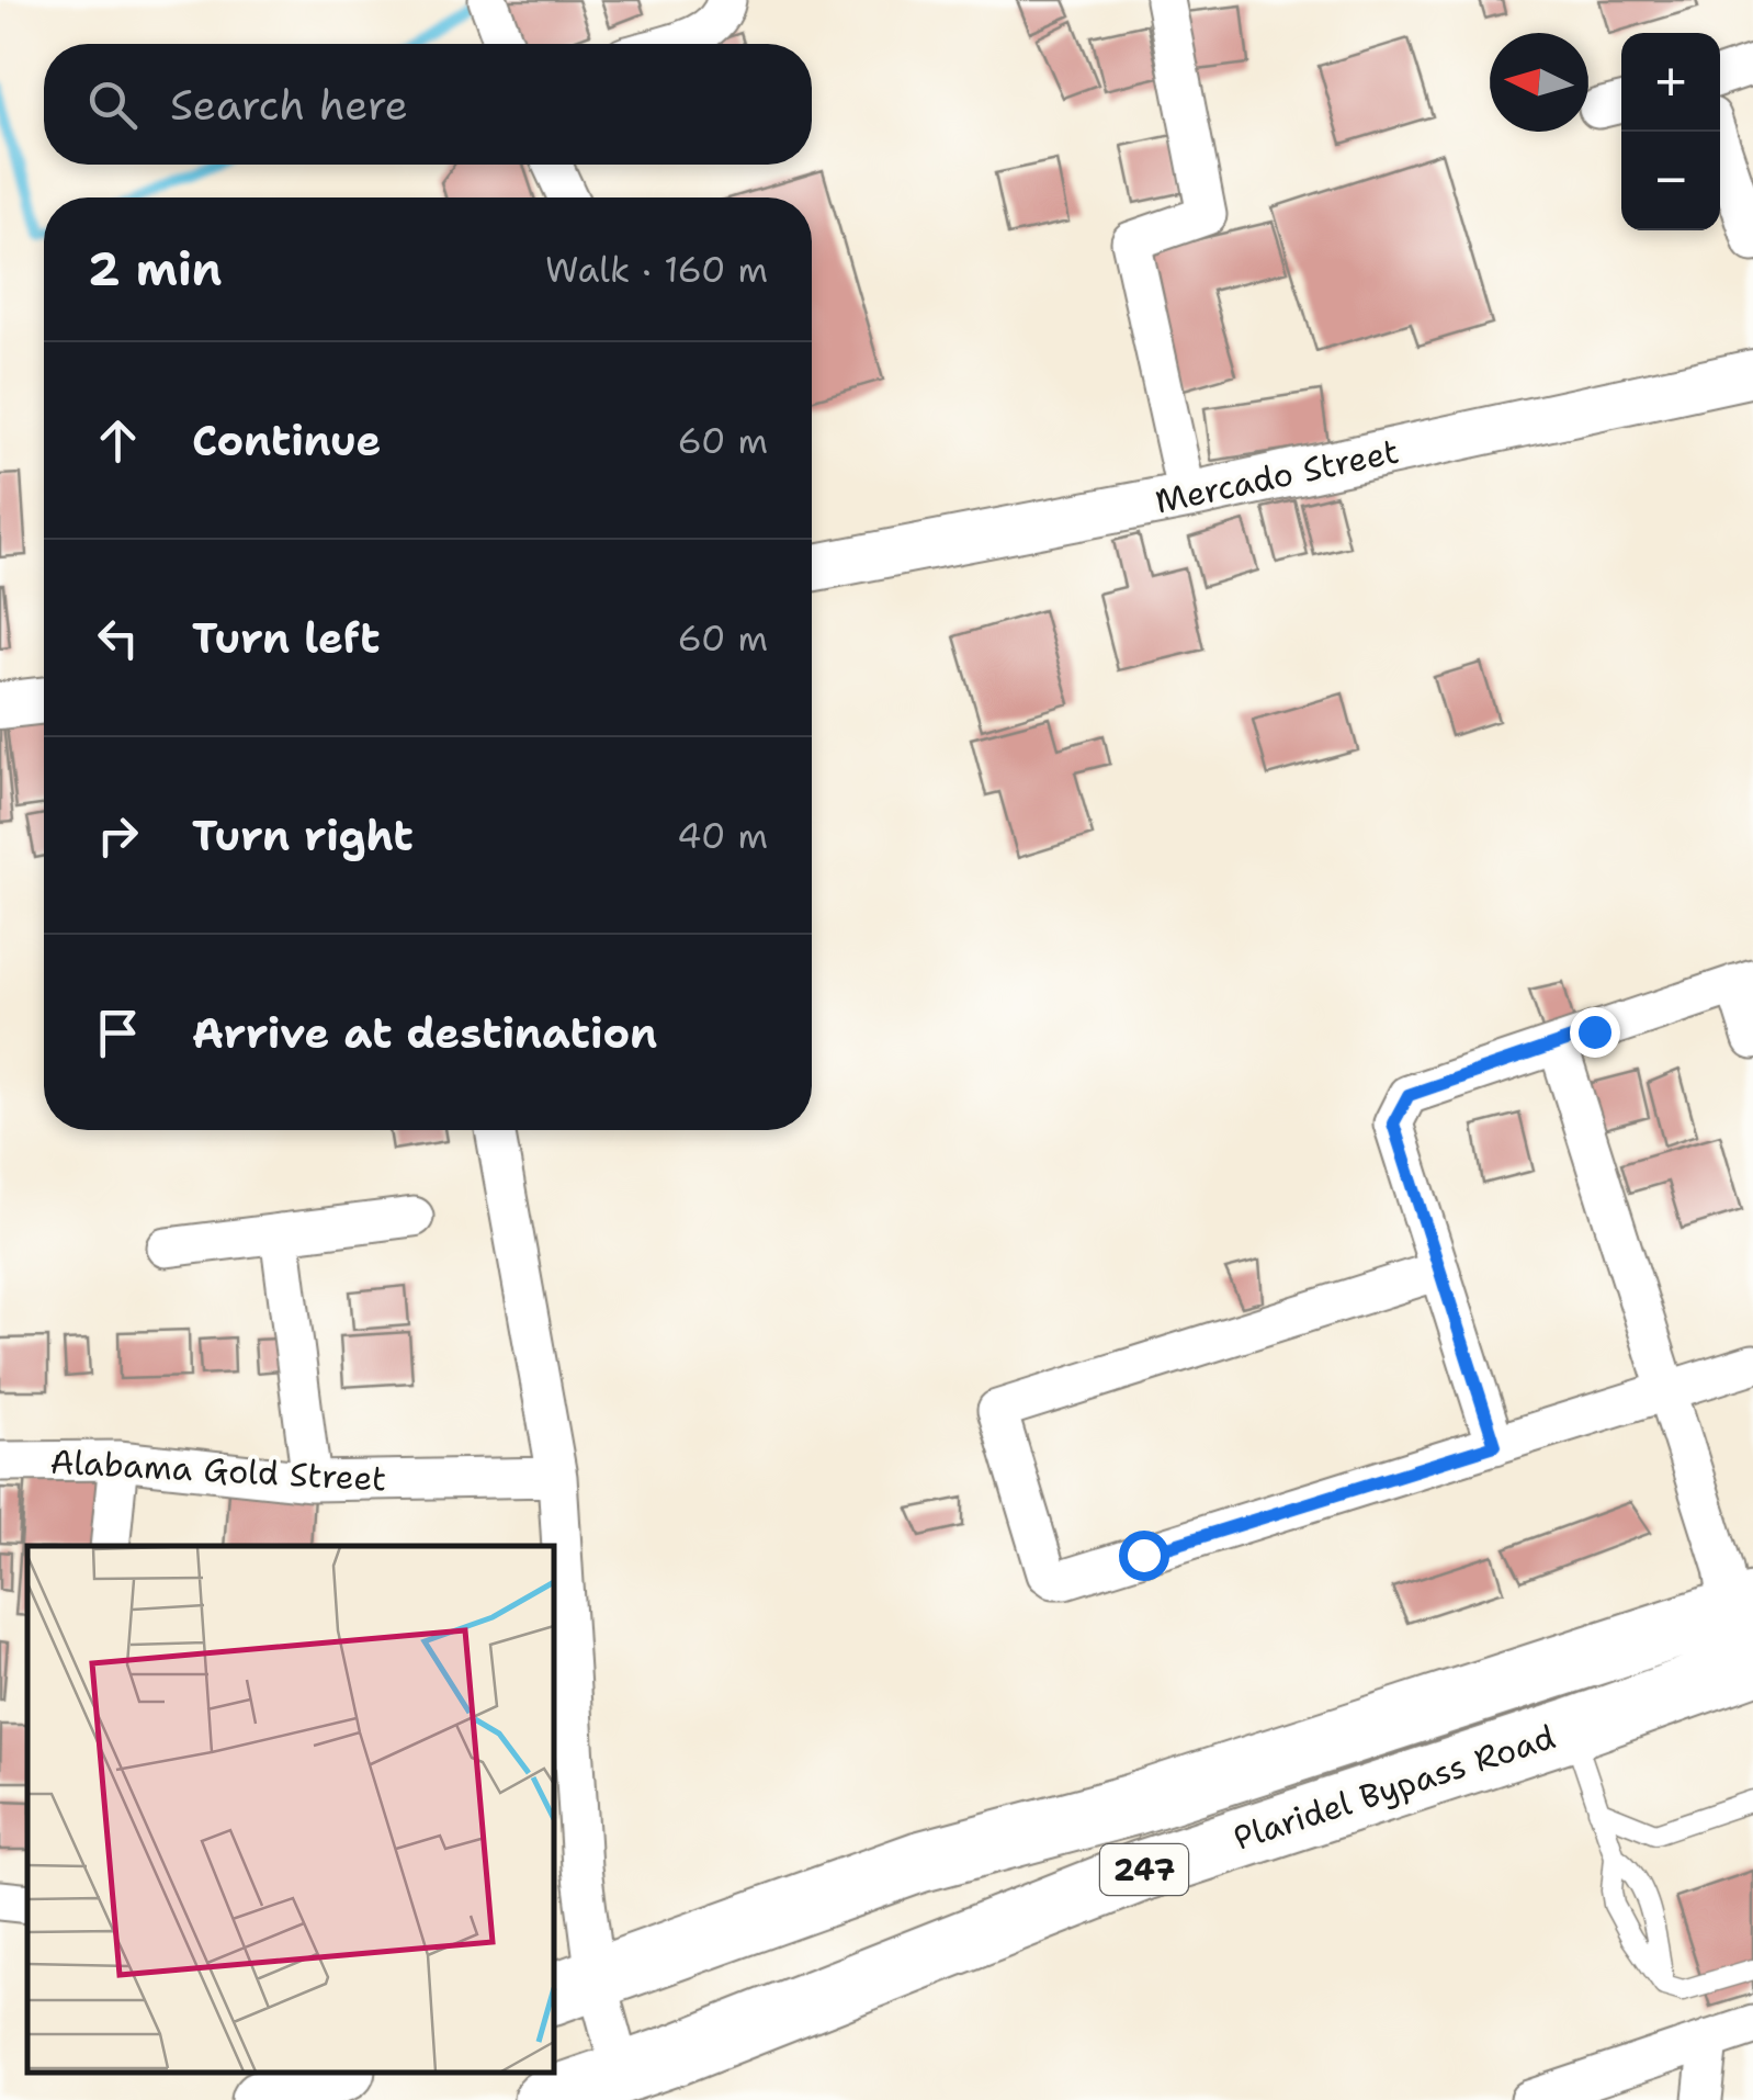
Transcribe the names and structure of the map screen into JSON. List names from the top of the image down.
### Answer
{
  "streets": {
    "highway": ["Plaridel Bypass Road", "247"],
    "street": ["Mercado Street", "Alabama Gold Street"]
  },
  "north": "left",
  "page": {
    "map_buttons": ["+", "−"],
    "search": "Search here",
    "heading": ["2 min", "Walk · 160 m"],
    "list": [
      ["Continue", "60 m"],
      ["Turn left", "60 m"],
      ["Turn right", "40 m"],
      "Arrive at destination"
    ]
  }
}
